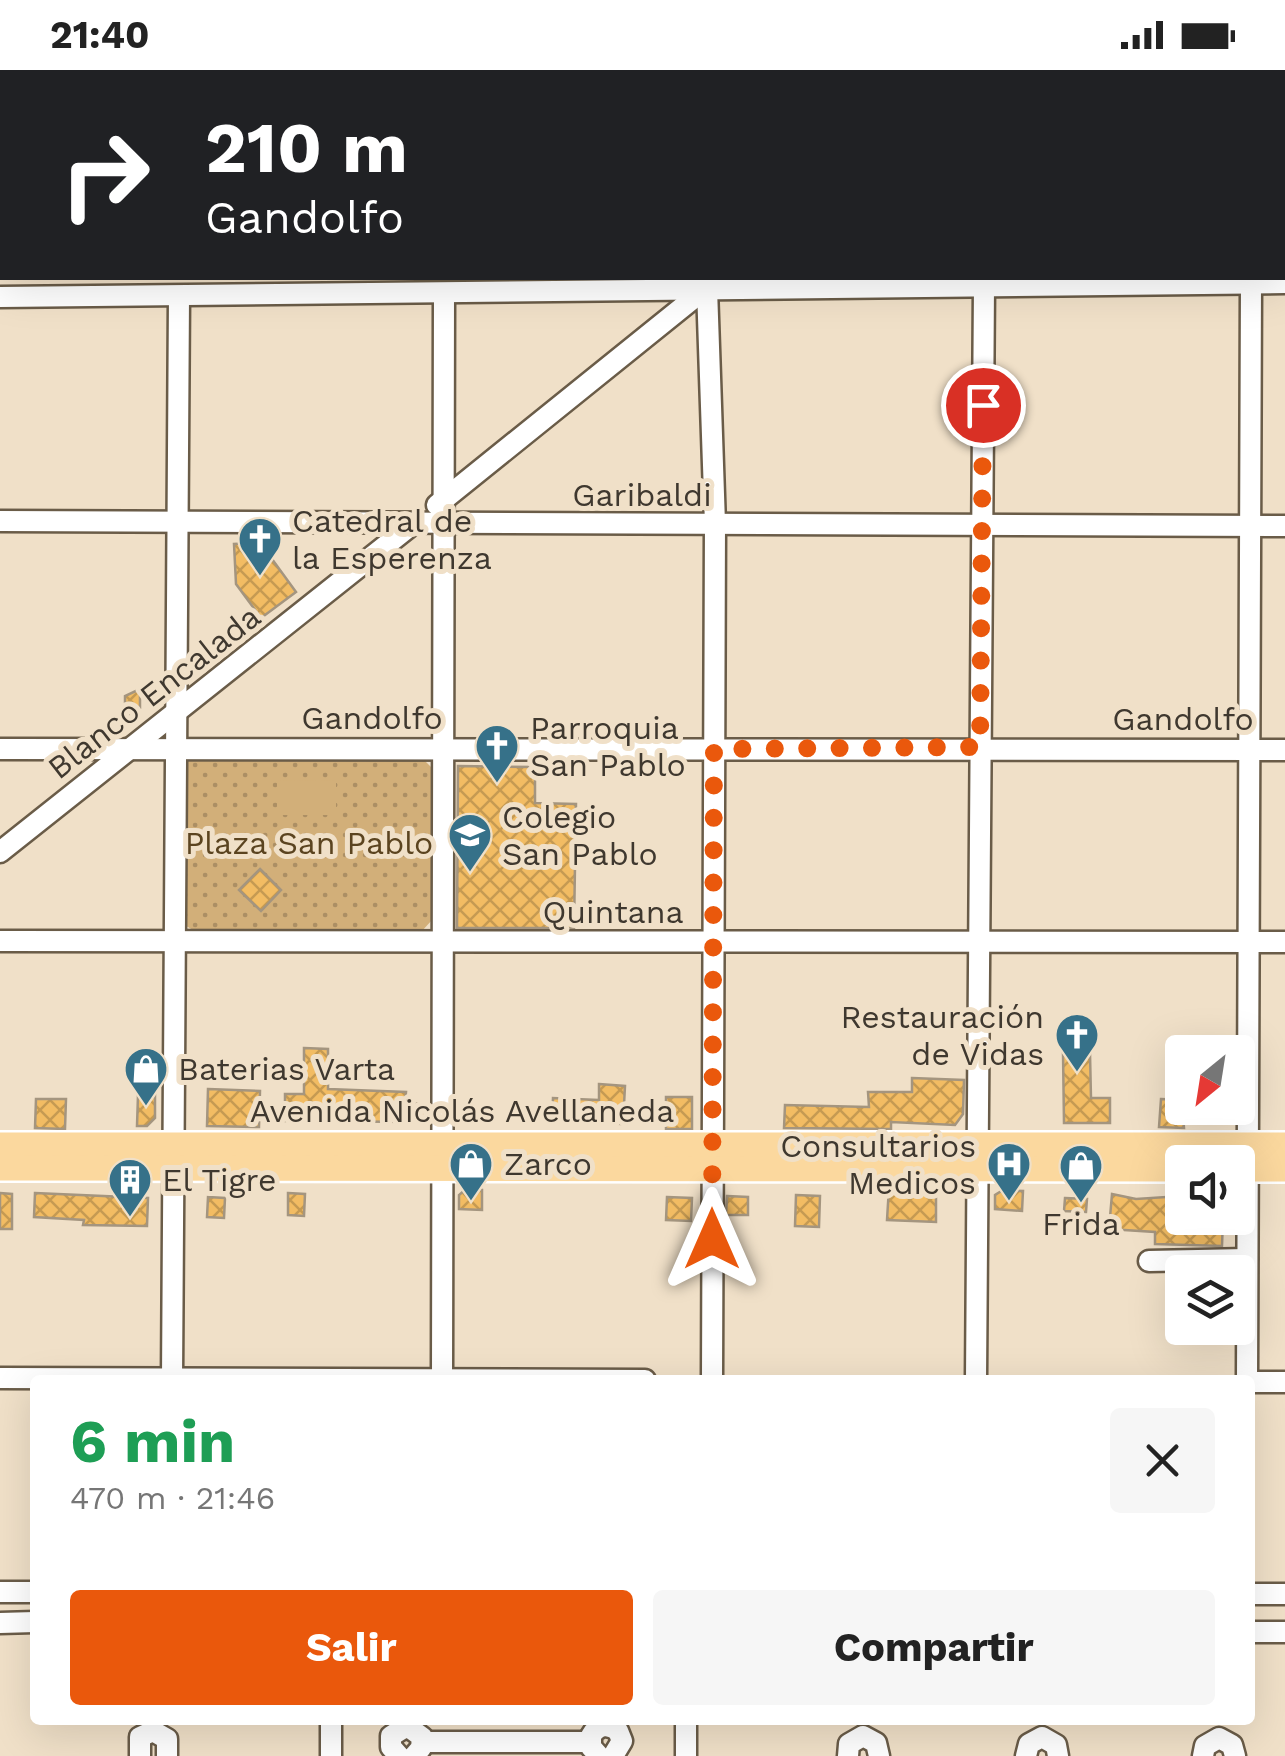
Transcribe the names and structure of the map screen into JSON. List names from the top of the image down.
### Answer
{
  "streets": {
    "main road": ["Avenida Nicolás Avellaneda"],
    "street": [
      "Garibaldi",
      "Blanco Encalada",
      "Gandolfo",
      "Quintana"
    ]
  },
  "crossings": [
    ["Garibaldi", "Blanco Encalada"],
    ["Blanco Encalada", "Gandolfo"]
  ],
  "parks": ["Plaza San Pablo"],
  "places": {
    "church": ["Catedral de la Esperenza", "Parroquia San Pablo", "Restauración de Vidas"],
    "school or university": ["Colegio San Pablo"],
    "shop": ["Baterias Varta", "Zarco", "Frida"],
    "hospital": ["Consultarios Medicos"],
    "building": ["El Tigre"]
  },
  "north": "bottom left",
  "page": {
    "status": "21:40",
    "turn": ["210 m", "Gandolfo"],
    "heading": ["6 min", "470 m · 21:46"],
    "buttons": ["Salir", "Compartir"]
  }
}
